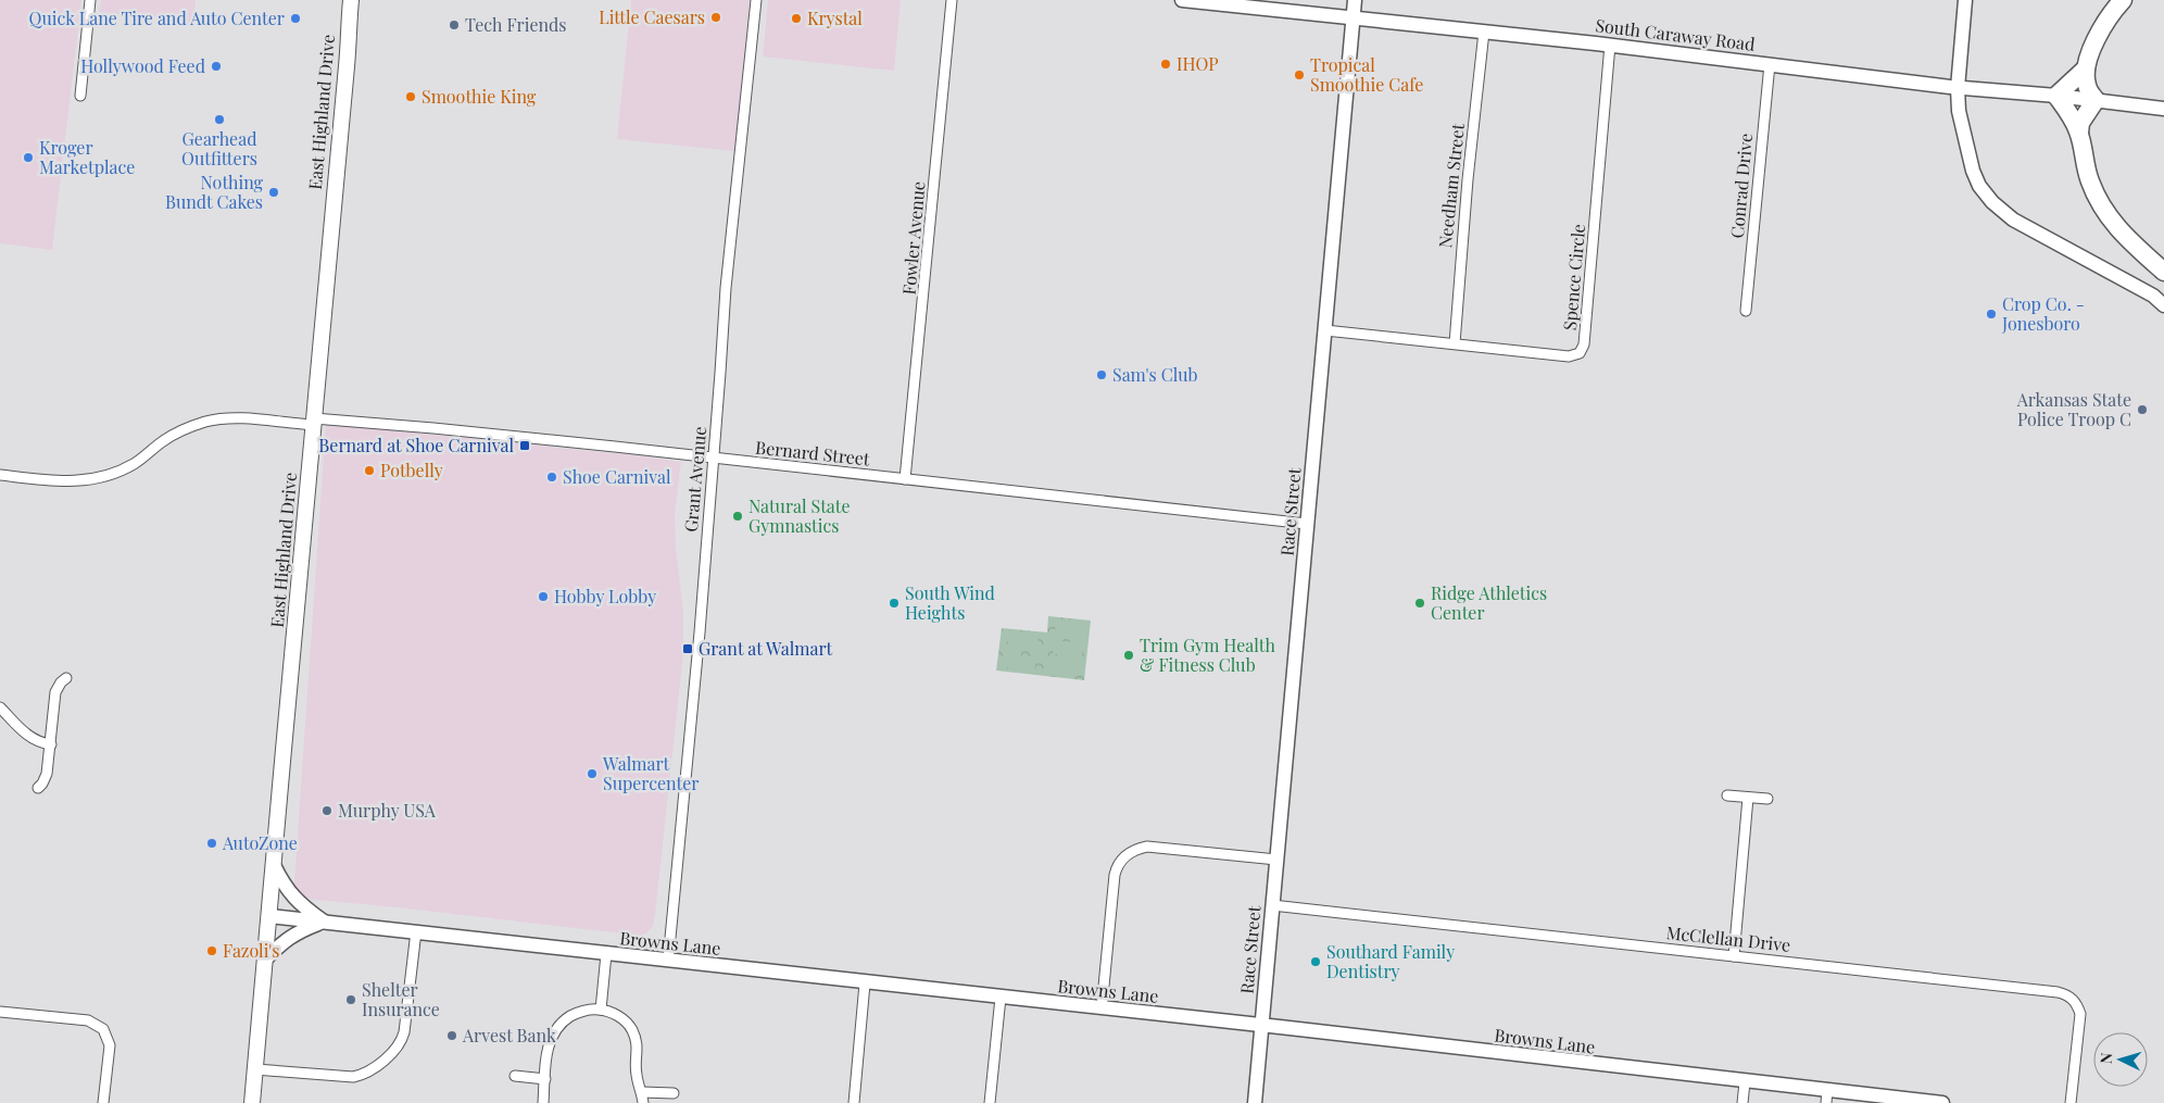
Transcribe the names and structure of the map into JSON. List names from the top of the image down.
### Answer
{
  "streets": {
    "main road": ["East Highland Drive"],
    "street": [
      "South Caraway Road",
      "Needham Street",
      "Conrad Drive",
      "Fowler Avenue",
      "Spence Circle",
      "Bernard Street",
      "Grant Avenue",
      "Race Street",
      "McClellan Drive",
      "Browns Lane"
    ]
  },
  "crossings": [
    ["South Caraway Road", "Needham Street"],
    ["South Caraway Road", "Conrad Drive"],
    ["South Caraway Road", "Spence Circle"],
    ["South Caraway Road", "Race Street"],
    ["East Highland Drive", "Bernard Street"],
    ["East Highland Drive", "Browns Lane"],
    ["Needham Street", "Spence Circle"],
    ["Fowler Avenue", "Bernard Street"],
    ["Spence Circle", "Race Street"],
    ["Bernard Street", "Grant Avenue"],
    ["Bernard Street", "Race Street"],
    ["Grant Avenue", "Browns Lane"],
    ["Race Street", "McClellan Drive"],
    ["Race Street", "Browns Lane"]
  ],
  "places": {
    "other": [
      "Little Caesars",
      "Quick Lane Tire and Auto Center",
      "Krystal",
      "Tech Friends",
      "IHOP",
      "Hollywood Feed",
      "Tropical Smoothie Cafe",
      "Smoothie King",
      "Gearhead Outfitters",
      "Kroger Marketplace",
      "Nothing Bundt Cakes",
      "Crop Co. - Jonesboro",
      "Sam's Club",
      "Arkansas State Police Troop C",
      "Potbelly",
      "Shoe Carnival",
      "Natural State Gymnastics",
      "Hobby Lobby",
      "South Wind Heights",
      "Ridge Athletics Center",
      "Trim Gym Health & Fitness Club",
      "Walmart Supercenter",
      "Murphy USA",
      "AutoZone",
      "Fazoli's",
      "Southard Family Dentistry",
      "Shelter Insurance",
      "Arvest Bank"
    ],
    "transit": ["Bernard at Shoe Carnival", "Grant at Walmart"]
  },
  "north": "left"
}
